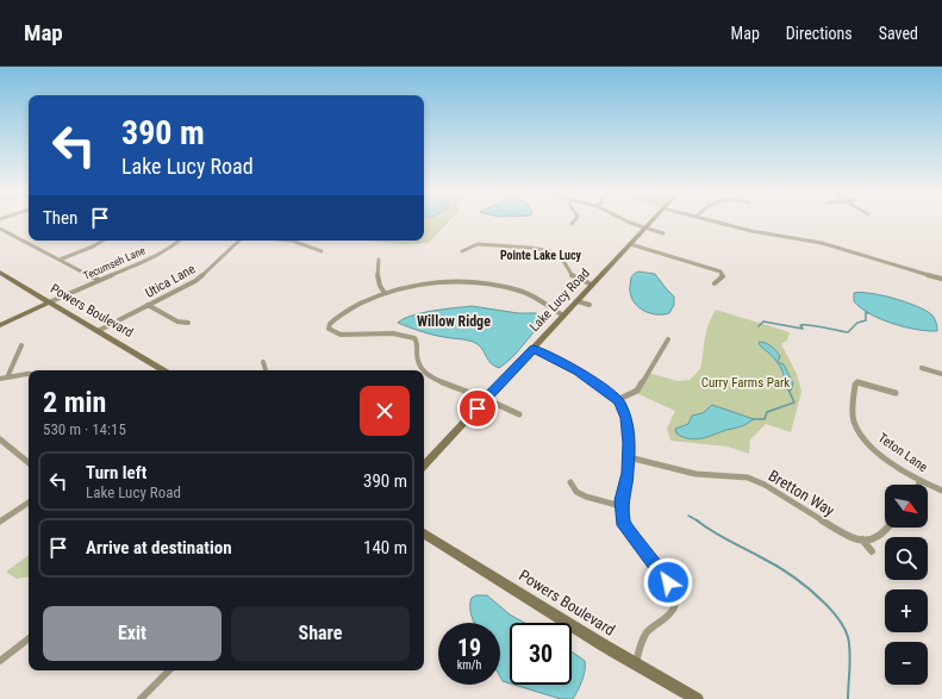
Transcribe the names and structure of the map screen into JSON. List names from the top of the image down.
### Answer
{
  "streets": {
    "street": [
      "Tecumseh Lane",
      "Utica Lane",
      "Lake Lucy Road",
      "Powers Boulevard",
      "Teton Lane",
      "Bretton Way"
    ]
  },
  "crossings": [
    ["Tecumseh Lane", "Powers Boulevard"],
    ["Utica Lane", "Powers Boulevard"]
  ],
  "districts": ["Pointe Lake Lucy", "Willow Ridge"],
  "parks": ["Curry Farms Park"],
  "north": "bottom right",
  "page": {
    "header": "Map",
    "nav": ["Map", "Directions", "Saved"],
    "turn": ["390 m", "Lake Lucy Road"],
    "then": "Then",
    "heading": ["2 min", "530 m · 14:15"],
    "list": [
      {
        "name": "Turn left",
        "note": "Lake Lucy Road",
        "value": "390 m"
      },
      {
        "name": "Arrive at destination",
        "value": "140 m"
      }
    ],
    "map_buttons": ["+", "−"],
    "buttons": ["Exit", "Share"],
    "speed": "19 km/h",
    "limit": "30"
  }
}
